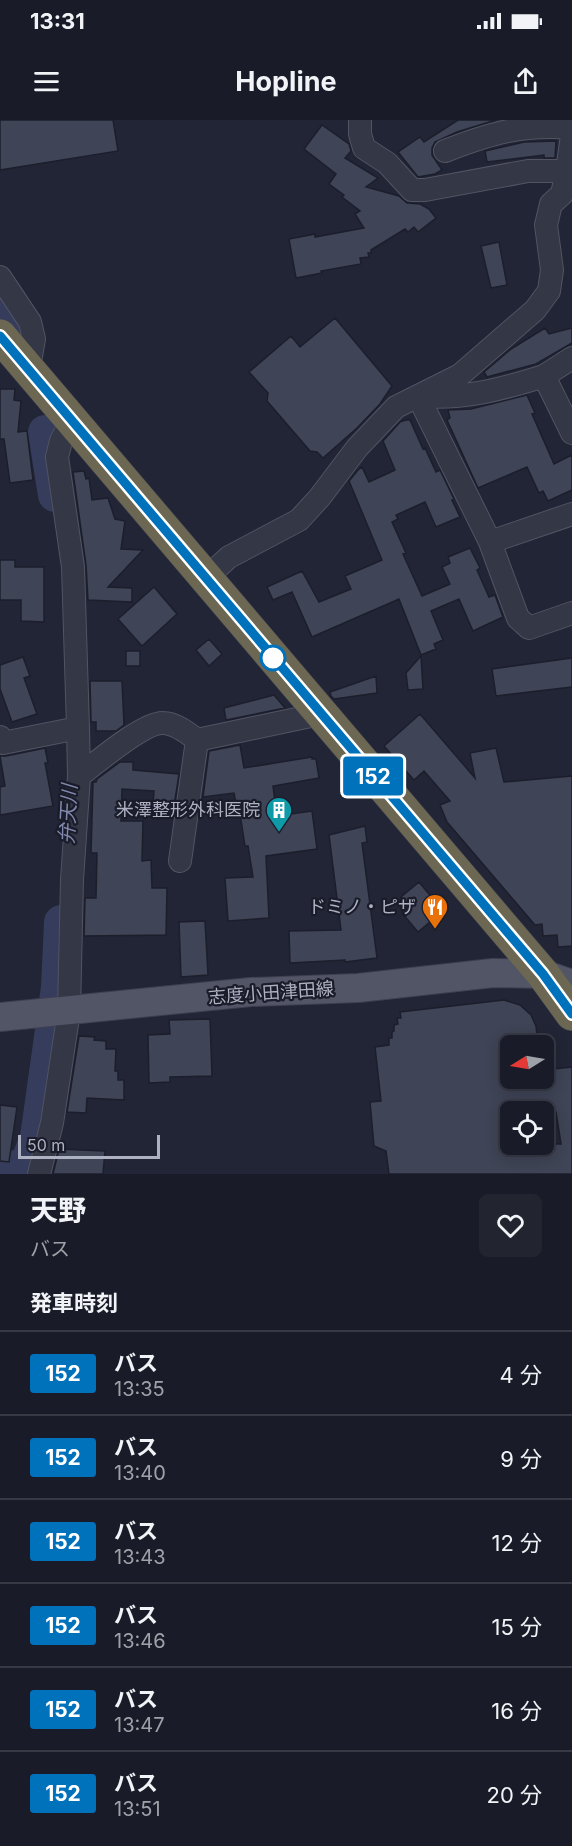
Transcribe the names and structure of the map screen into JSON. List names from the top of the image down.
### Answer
{
  "streets": {
    "main road": ["志度小田津田線"]
  },
  "water": ["弁天川"],
  "places": {
    "building": ["米澤整形外科医院"],
    "restaurant": ["ドミノ・ピザ"]
  },
  "lines": ["bus line 152"],
  "scale_bar": "50 m",
  "north": "left",
  "page": {
    "status": "13:31",
    "header": "Hopline",
    "on_map": "152",
    "scale": "50 m",
    "heading": [
      ["天野", "バス"],
      "発車時刻"
    ],
    "list": [
      {
        "mark": "152",
        "name": "バス",
        "note": "13:35",
        "value": "4 分"
      },
      {
        "mark": "152",
        "name": "バス",
        "note": "13:40",
        "value": "9 分"
      },
      {
        "mark": "152",
        "name": "バス",
        "note": "13:43",
        "value": "12 分"
      },
      {
        "mark": "152",
        "name": "バス",
        "note": "13:46",
        "value": "15 分"
      },
      {
        "mark": "152",
        "name": "バス",
        "note": "13:47",
        "value": "16 分"
      },
      {
        "mark": "152",
        "name": "バス",
        "note": "13:51",
        "value": "20 分"
      }
    ]
  }
}
